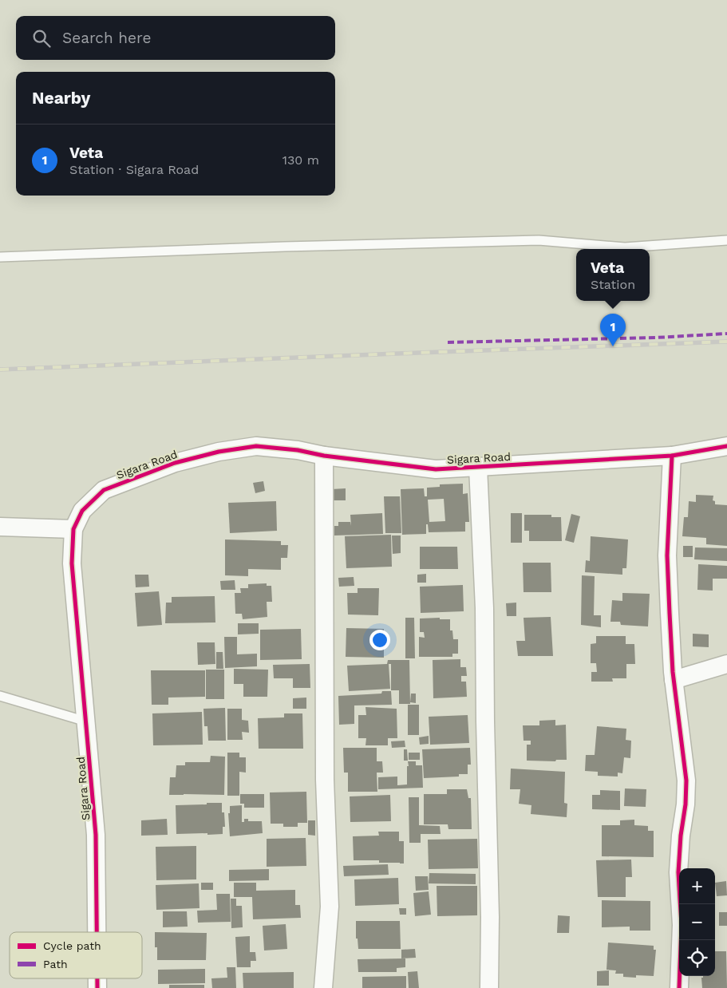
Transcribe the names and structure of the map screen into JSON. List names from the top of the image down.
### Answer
{
  "streets": {
    "street": ["Sigara Road"]
  },
  "legend": ["Cycle path", "Path"],
  "page": {
    "search": "Search here",
    "heading": "Nearby",
    "list": [
      {
        "mark": "1",
        "name": "Veta",
        "note": "Station · Sigara Road",
        "value": "130 m"
      }
    ],
    "popup": ["Veta", "Station"],
    "pins": "1",
    "map_buttons": ["+", "−"]
  }
}
